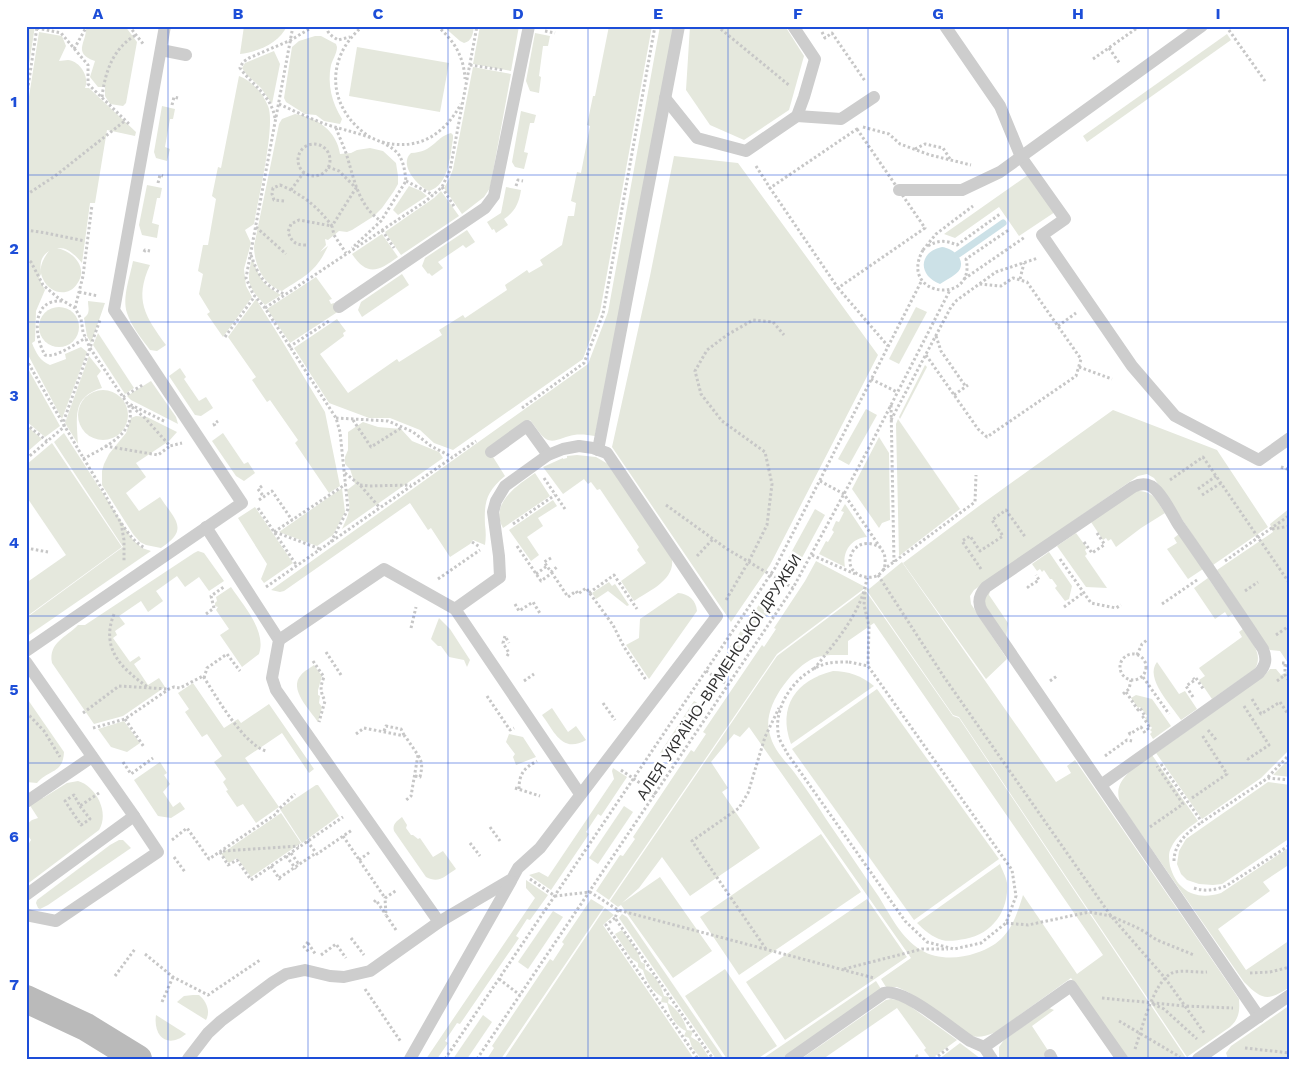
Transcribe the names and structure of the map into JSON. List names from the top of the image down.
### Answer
{
  "streets": {
    "path": ["АЛЕЯ УКРАЇНО-ВІРМЕНСЬКОЇ ДРУЖБИ"]
  },
  "grid": {
    "columns": [
      "A",
      "B",
      "C",
      "D",
      "E",
      "F",
      "G",
      "H",
      "I"
    ],
    "rows": [
      "1",
      "2",
      "3",
      "4",
      "5",
      "6",
      "7"
    ]
  }
}
